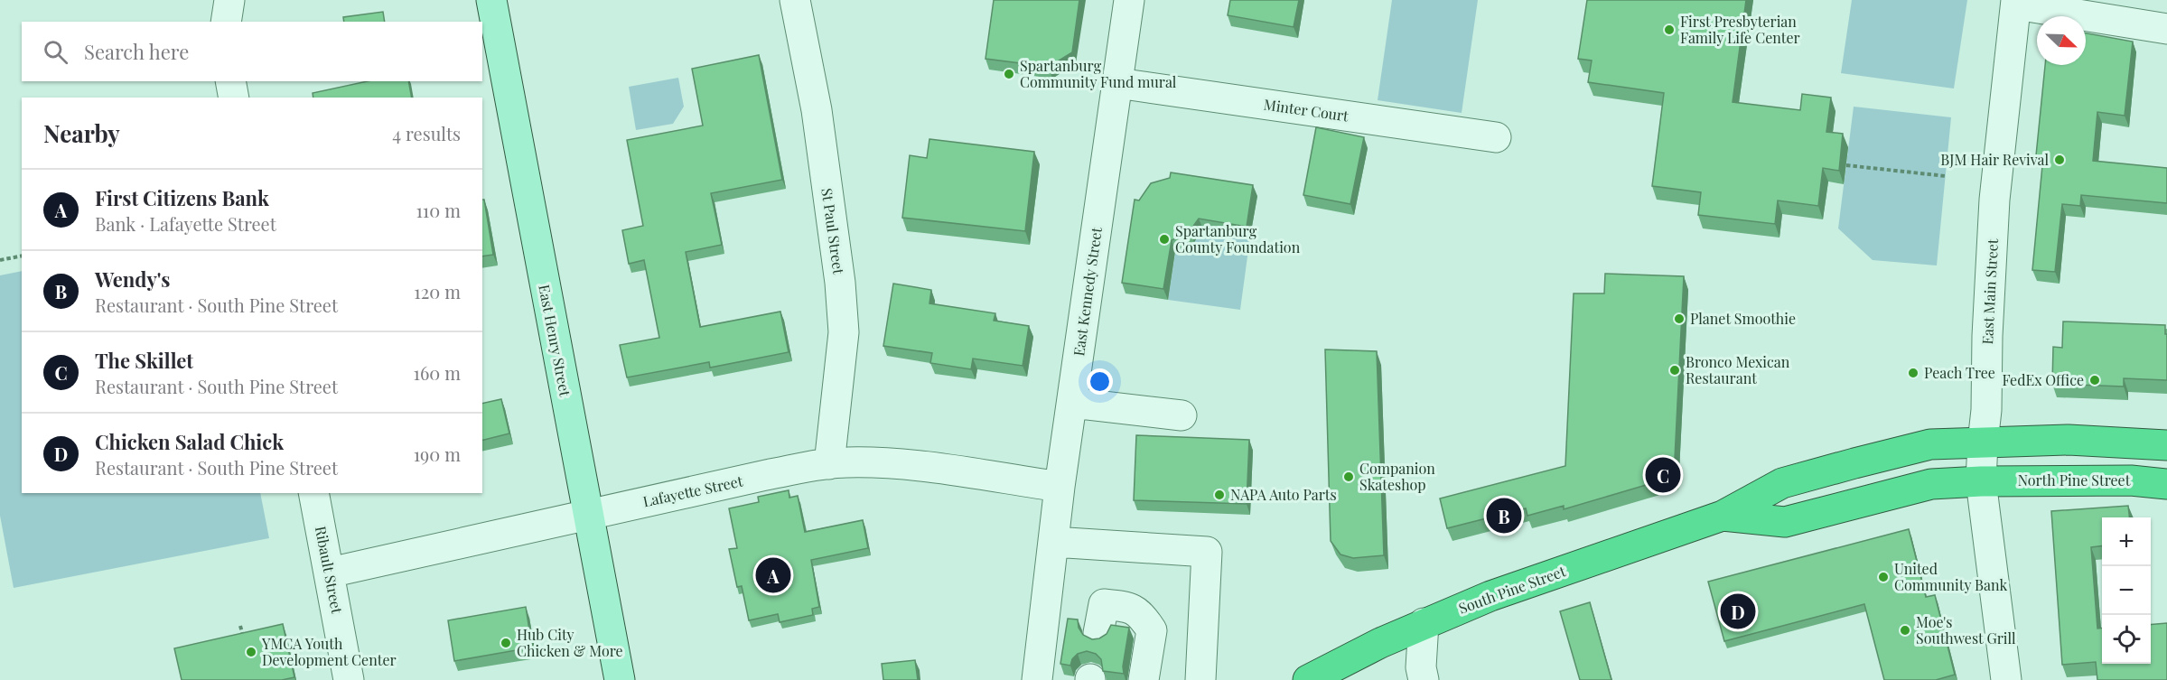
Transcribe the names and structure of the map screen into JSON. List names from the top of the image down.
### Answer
{
  "streets": {
    "highway": ["North Pine Street", "South Pine Street"],
    "main road": ["East Henry Street"],
    "street": [
      "Minter Court",
      "St Paul Street",
      "East Kennedy Street",
      "East Main Street",
      "Lafayette Street",
      "Ribault Street"
    ]
  },
  "crossings": [
    ["Minter Court", "East Kennedy Street"],
    ["St Paul Street", "Lafayette Street"],
    ["East Kennedy Street", "Lafayette Street"],
    ["East Main Street", "North Pine Street"],
    ["East Main Street", "South Pine Street"],
    ["East Henry Street", "Lafayette Street"],
    ["North Pine Street", "South Pine Street"],
    ["Lafayette Street", "Ribault Street"]
  ],
  "places": [
    "First Presbyterian Family Life Center",
    "Spartanburg Community Fund mural",
    "BJM Hair Revival",
    "Spartanburg County Foundation",
    "Planet Smoothie",
    "Bronco Mexican Restaurant",
    "Peach Tree",
    "FedEx Office",
    "Companion Skateshop",
    "NAPA Auto Parts",
    "United Community Bank",
    "Moe's Southwest Grill",
    "Hub City Chicken & More",
    "YMCA Youth Development Center"
  ],
  "north": "bottom right",
  "page": {
    "search": "Search here",
    "heading": ["Nearby", "4 results"],
    "list": [
      {
        "mark": "A",
        "name": "First Citizens Bank",
        "note": "Bank · Lafayette Street",
        "value": "110 m"
      },
      {
        "mark": "B",
        "name": "Wendy's",
        "note": "Restaurant · South Pine Street",
        "value": "120 m"
      },
      {
        "mark": "C",
        "name": "The Skillet",
        "note": "Restaurant · South Pine Street",
        "value": "160 m"
      },
      {
        "mark": "D",
        "name": "Chicken Salad Chick",
        "note": "Restaurant · South Pine Street",
        "value": "190 m"
      }
    ],
    "pins": [
      "C",
      "B",
      "A",
      "D"
    ],
    "map_buttons": ["+", "−"]
  }
}
